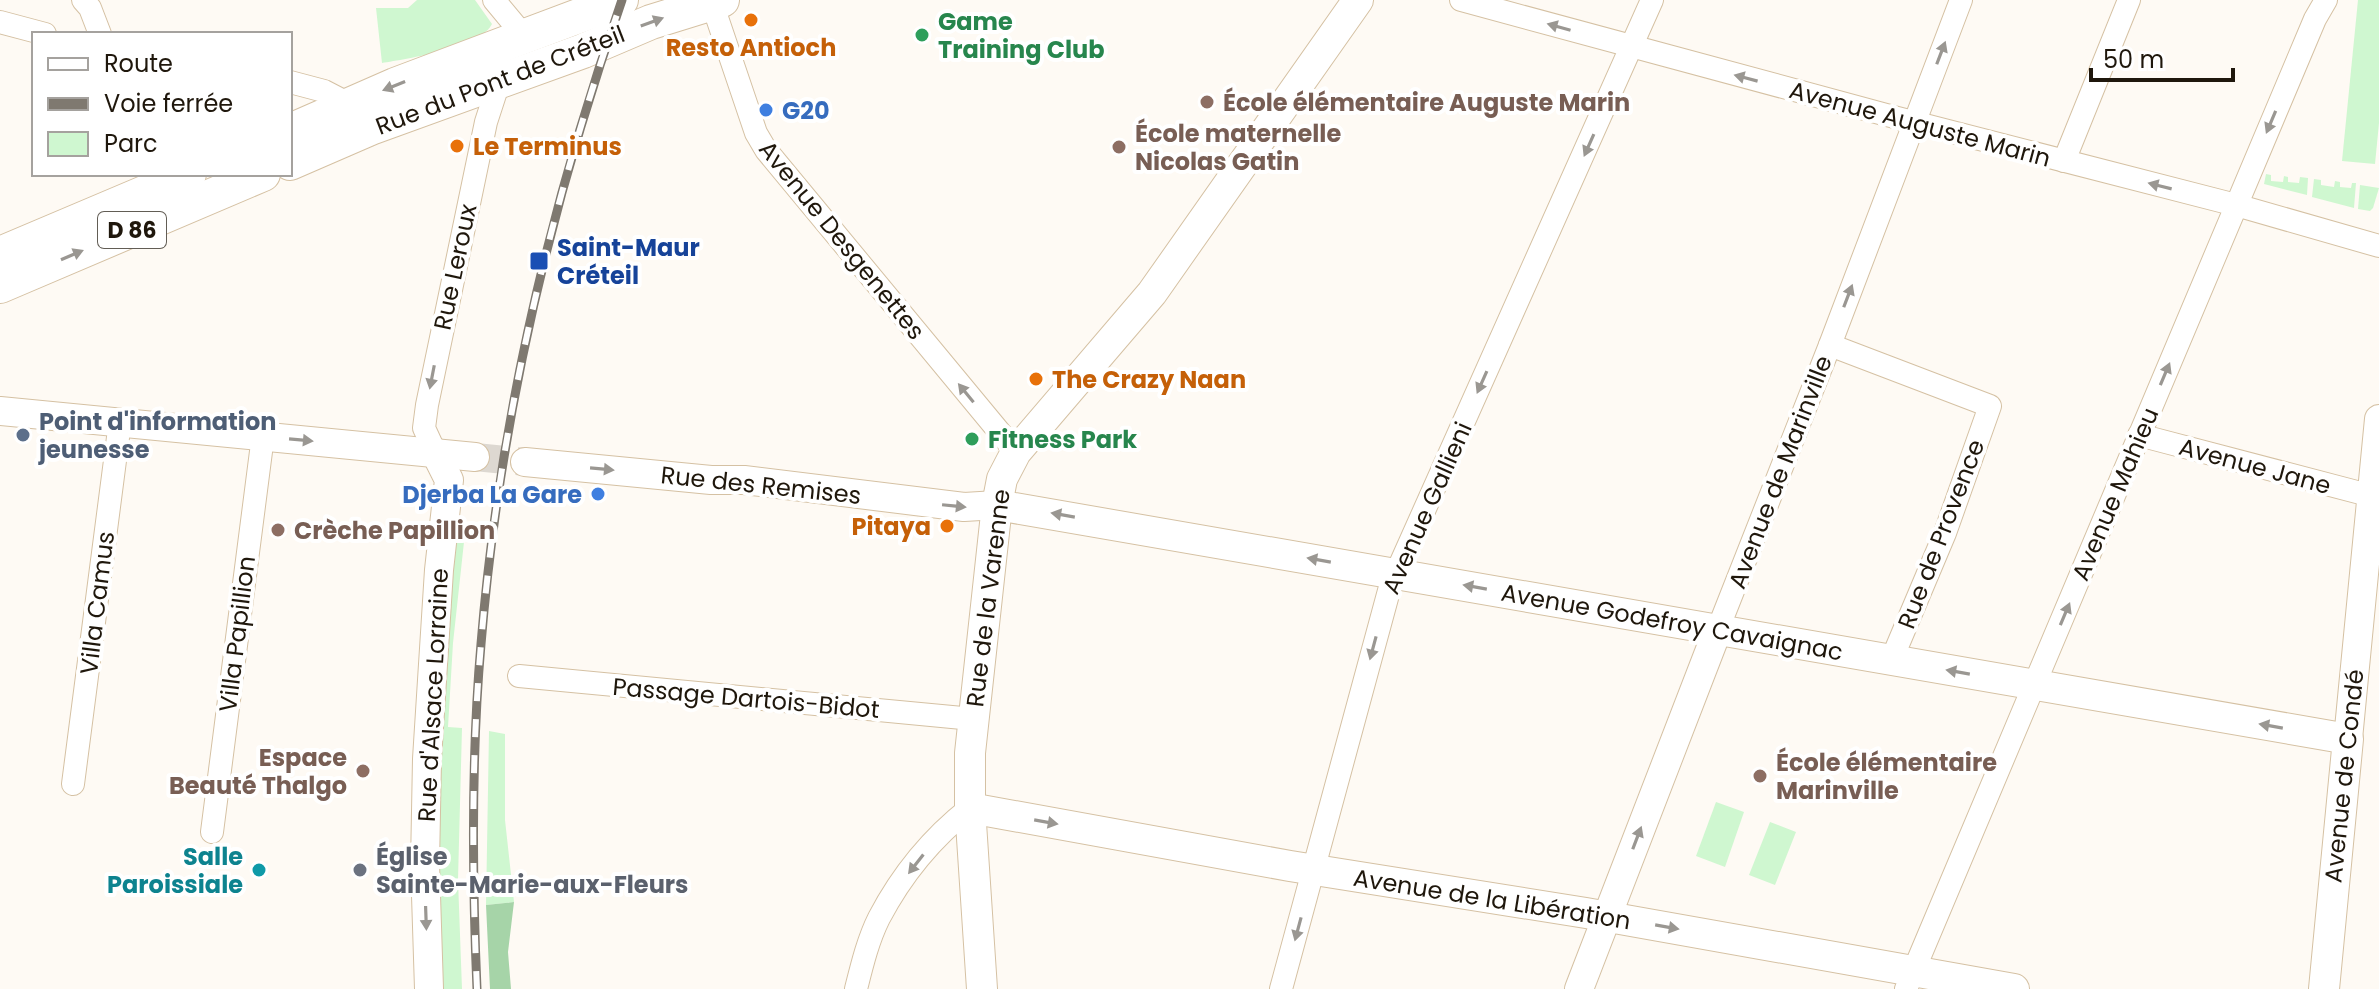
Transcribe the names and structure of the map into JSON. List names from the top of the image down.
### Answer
{
  "streets": {
    "main road": [
      "Rue du Pont de Créteil",
      "D 86",
      "Rue de la Varenne",
      "Avenue Godefroy Cavaignac",
      "Avenue de Condé",
      "Avenue de la Libération"
    ],
    "street": [
      "Avenue Auguste Marin",
      "Avenue Desgenettes",
      "Rue Leroux",
      "Avenue Jane",
      "Avenue de Marinville",
      "Rue des Remises",
      "Avenue Mahieu",
      "Avenue Gallieni",
      "Rue de Provence",
      "Villa Camus",
      "Villa Papillion",
      "Rue d'Alsace Lorraine",
      "Passage Dartois-Bidot"
    ]
  },
  "crossings": [
    ["Rue du Pont de Créteil", "Avenue Desgenettes"],
    ["Rue du Pont de Créteil", "Rue Leroux"],
    ["Avenue Auguste Marin", "Avenue de Marinville"],
    ["Avenue Auguste Marin", "Avenue Mahieu"],
    ["Avenue Auguste Marin", "Avenue Gallieni"],
    ["Avenue Desgenettes", "Rue de la Varenne"],
    ["Rue Leroux", "Rue d'Alsace Lorraine"],
    ["Avenue Jane", "Avenue Mahieu"],
    ["Avenue Jane", "Avenue de Condé"],
    ["Avenue de Marinville", "Rue de Provence"],
    ["Avenue de Marinville", "Avenue Godefroy Cavaignac"],
    ["Avenue de Marinville", "Avenue de la Libération"],
    ["Rue des Remises", "Rue de la Varenne"],
    ["Rue des Remises", "Avenue Godefroy Cavaignac"],
    ["Avenue Mahieu", "Avenue Godefroy Cavaignac"],
    ["Avenue Mahieu", "Avenue de la Libération"],
    ["Avenue Gallieni", "Avenue Godefroy Cavaignac"],
    ["Avenue Gallieni", "Avenue de la Libération"],
    ["Rue de Provence", "Avenue Godefroy Cavaignac"],
    ["Rue de la Varenne", "Avenue Godefroy Cavaignac"],
    ["Rue de la Varenne", "Passage Dartois-Bidot"],
    ["Rue de la Varenne", "Avenue de la Libération"],
    ["Avenue Godefroy Cavaignac", "Avenue de Condé"]
  ],
  "one_way": [
    "Avenue Auguste Marin",
    "Avenue Desgenettes",
    "Rue Leroux",
    "Avenue de Marinville",
    "Rue des Remises",
    "Avenue Gallieni",
    "Avenue Godefroy Cavaignac",
    "Rue d'Alsace Lorraine",
    "Avenue de la Libération"
  ],
  "places": {
    "other": [
      "Resto Antioch",
      "Game Training Club",
      "École élémentaire Auguste Marin",
      "G20",
      "Le Terminus",
      "École maternelle Nicolas Gatin",
      "The Crazy Naan",
      "Point d'information jeunesse",
      "Fitness Park",
      "Djerba La Gare",
      "Pitaya",
      "Crèche Papillion",
      "Espace Beauté Thalgo",
      "École élémentaire Marinville",
      "Salle Paroissiale",
      "Église Sainte-Marie-aux-Fleurs"
    ],
    "transit": ["Saint-Maur Créteil"]
  },
  "legend": ["Route", "Voie ferrée", "Parc"],
  "scale_bar": "50 m"
}
